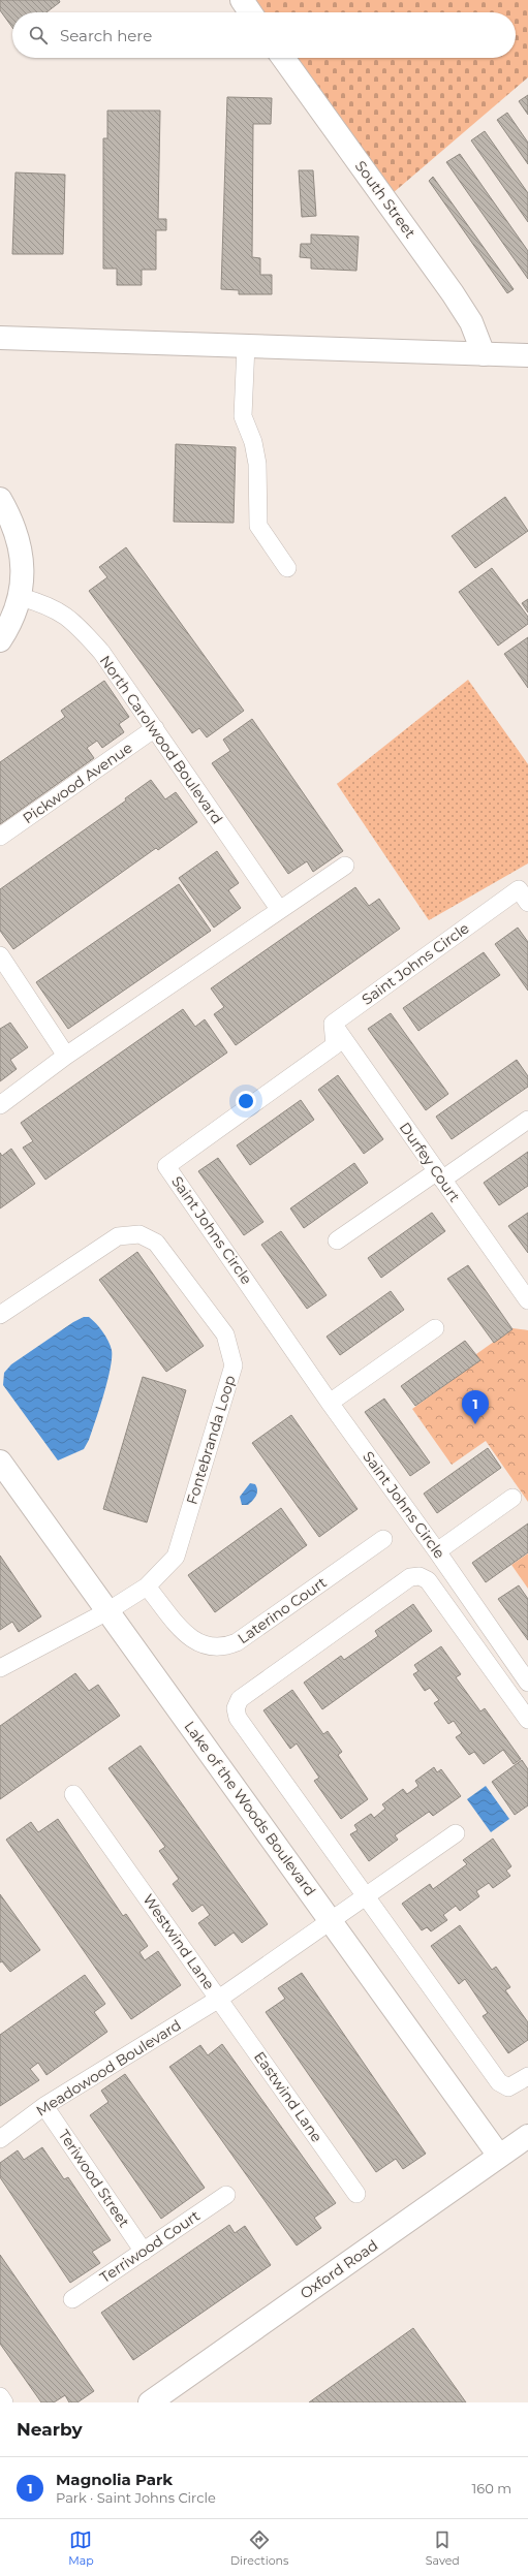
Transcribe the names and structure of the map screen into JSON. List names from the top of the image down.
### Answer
{
  "streets": {
    "street": [
      "South Street",
      "North Carolwood Boulevard",
      "Pickwood Avenue",
      "Saint Johns Circle",
      "Durfey Court",
      "Fontebranda Loop",
      "Laterino Court",
      "Lake of the Woods Boulevard",
      "Westwind Lane",
      "Meadowood Boulevard",
      "Eastwind Lane",
      "Teriwood Street",
      "Terriwood Court",
      "Oxford Road"
    ]
  },
  "crossings": [
    ["North Carolwood Boulevard", "Pickwood Avenue"],
    ["Saint Johns Circle", "Durfey Court"],
    ["Fontebranda Loop", "Laterino Court"],
    ["Fontebranda Loop", "Lake of the Woods Boulevard"],
    ["Lake of the Woods Boulevard", "Westwind Lane"],
    ["Lake of the Woods Boulevard", "Oxford Road"],
    ["Westwind Lane", "Meadowood Boulevard"],
    ["Westwind Lane", "Eastwind Lane"],
    ["Meadowood Boulevard", "Eastwind Lane"],
    ["Meadowood Boulevard", "Teriwood Street"],
    ["Teriwood Street", "Terriwood Court"]
  ],
  "page": {
    "search": "Search here",
    "pins": "1",
    "heading": "Nearby",
    "list": [
      {
        "mark": "1",
        "name": "Magnolia Park",
        "note": "Park · Saint Johns Circle",
        "value": "160 m"
      }
    ],
    "nav": ["Map", "Directions", "Saved"]
  }
}
